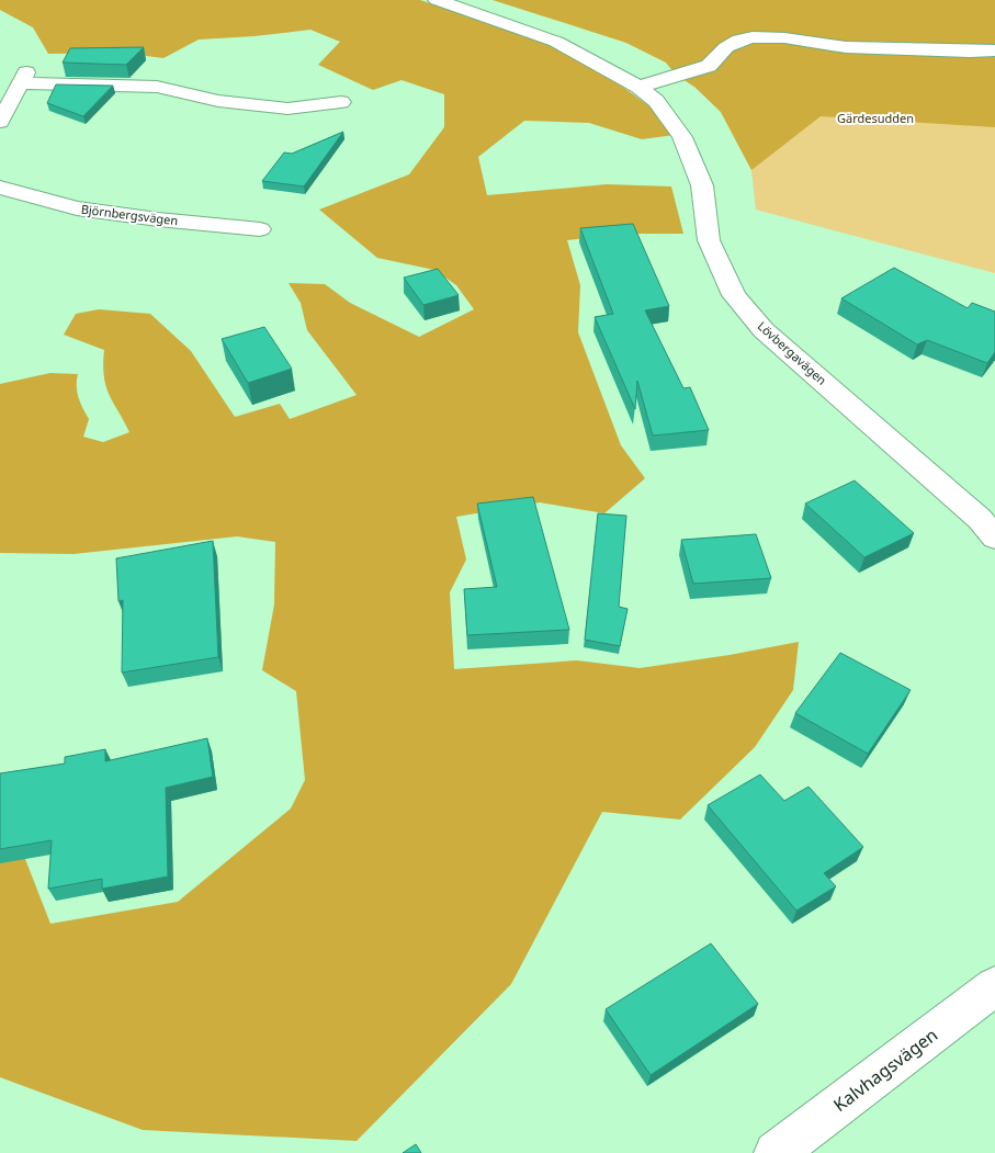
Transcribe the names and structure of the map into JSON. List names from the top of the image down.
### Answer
{
  "streets": {
    "street": ["Björnbergsvägen", "Lövbergavägen", "Kalvhagsvägen"]
  },
  "parks": ["Gärdesudden"]
}
